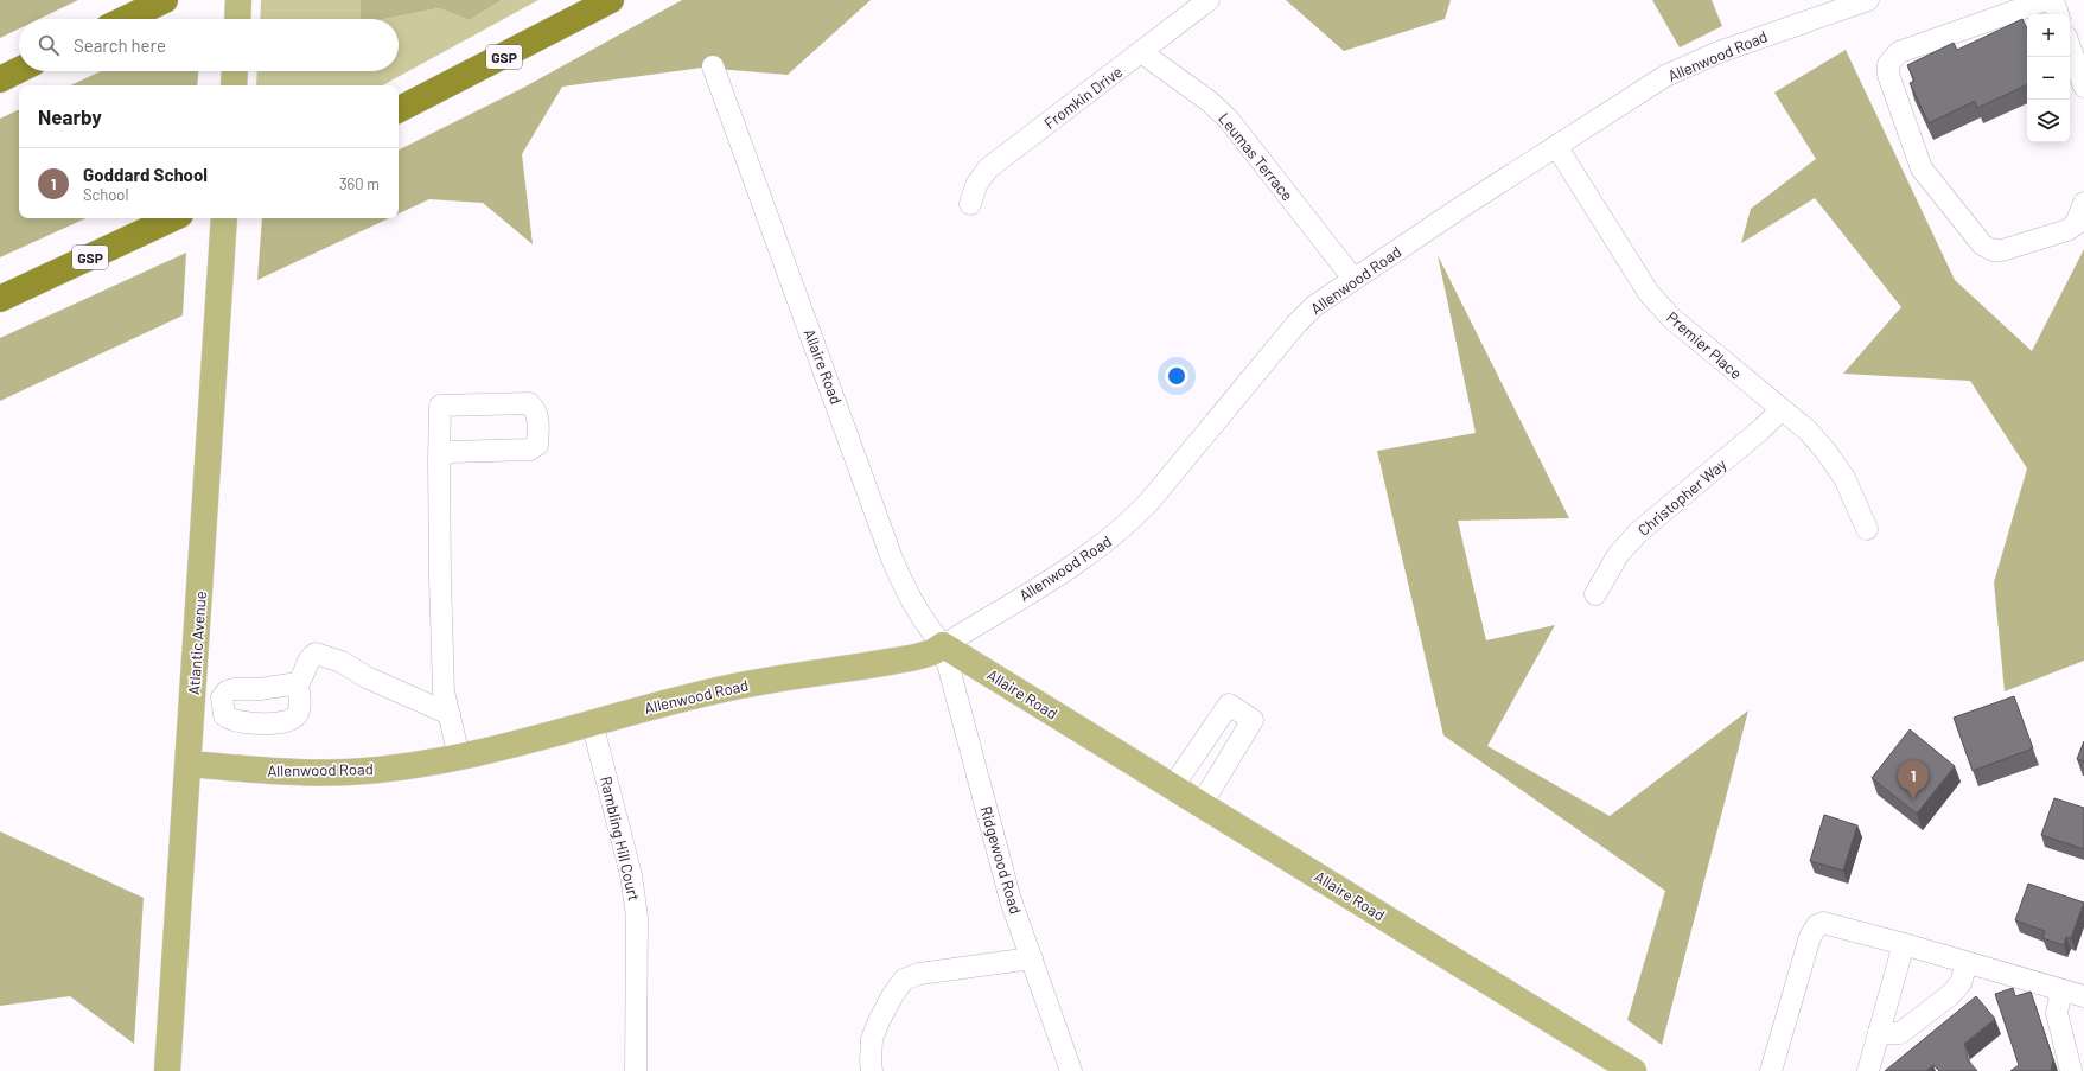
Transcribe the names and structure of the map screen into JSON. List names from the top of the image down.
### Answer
{
  "streets": {
    "highway": ["GSP"],
    "main road": ["Allenwood Road", "Allaire Road", "Atlantic Avenue"],
    "street": [
      "Fromkin Drive",
      "Leumas Terrace",
      "Premier Place",
      "Christopher Way",
      "Rambling Hill Court",
      "Ridgewood Road"
    ]
  },
  "crossings": [
    ["Allenwood Road", "Leumas Terrace"],
    ["Allenwood Road", "Premier Place"],
    ["Allenwood Road", "Allaire Road"],
    ["Allenwood Road", "Atlantic Avenue"],
    ["Allenwood Road", "Rambling Hill Court"],
    ["Allenwood Road", "Ridgewood Road"],
    ["Fromkin Drive", "Leumas Terrace"],
    ["Premier Place", "Christopher Way"],
    ["Allaire Road", "Ridgewood Road"]
  ],
  "page": {
    "map_buttons": ["+", "−"],
    "search": "Search here",
    "heading": "Nearby",
    "list": [
      {
        "mark": "1",
        "name": "Goddard School",
        "note": "School",
        "value": "360 m"
      }
    ],
    "pins": "1"
  }
}
